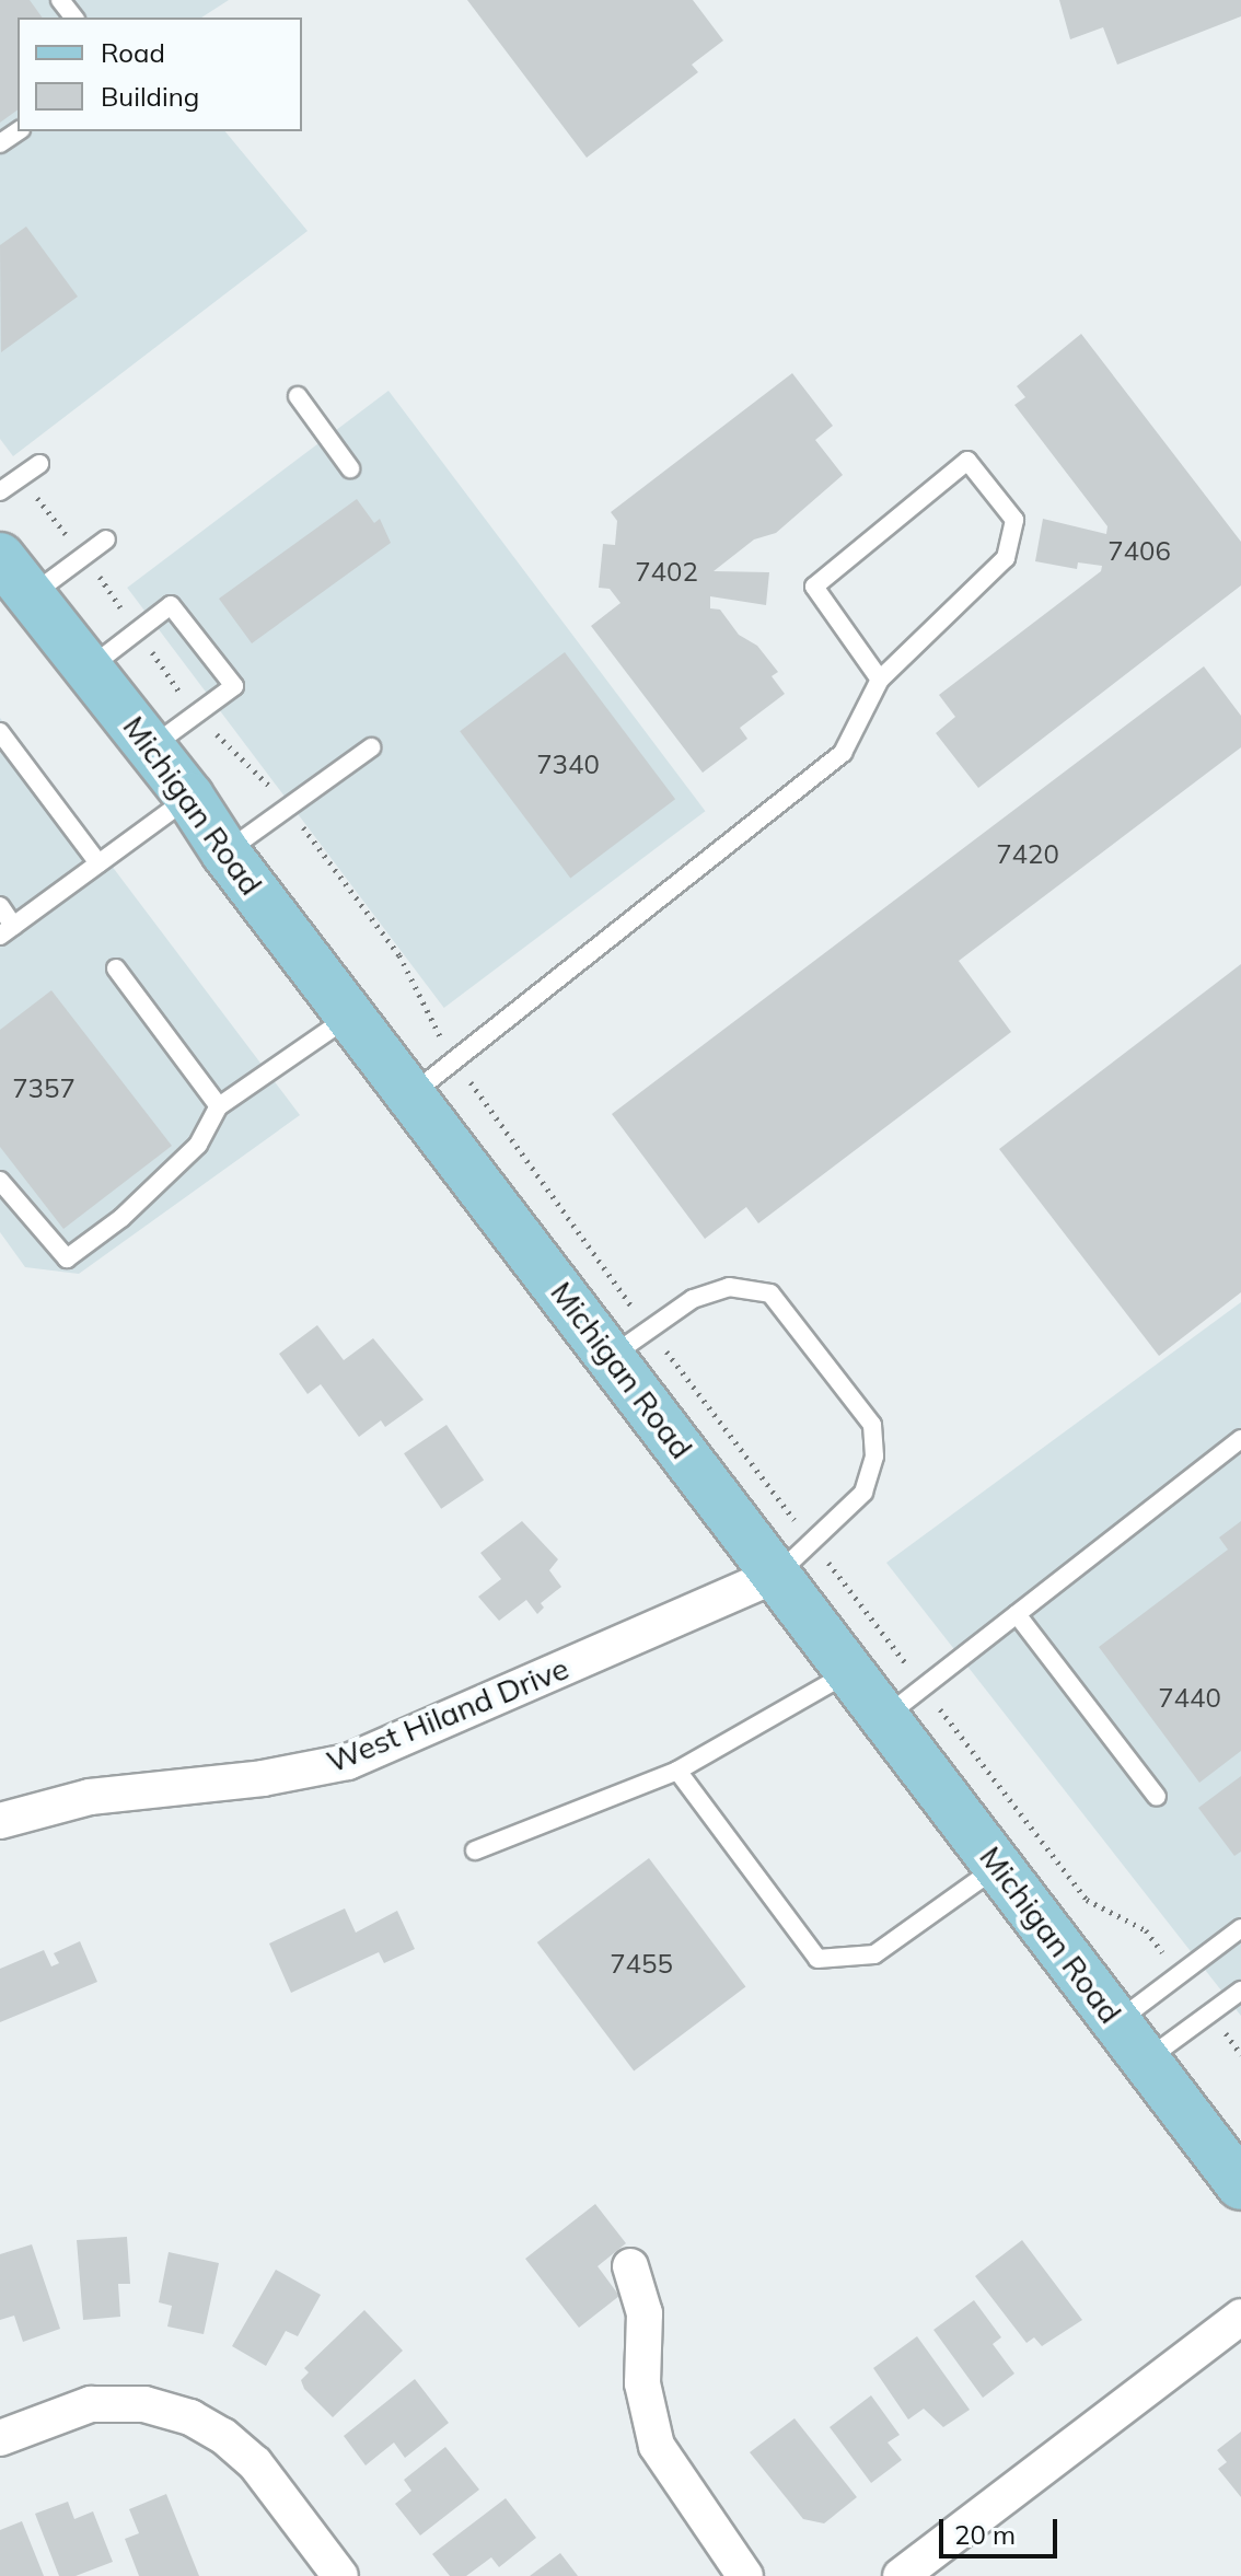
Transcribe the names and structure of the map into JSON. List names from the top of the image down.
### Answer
{
  "streets": {
    "main road": ["Michigan Road"],
    "street": ["West Hiland Drive"]
  },
  "crossings": [
    ["Michigan Road", "West Hiland Drive"]
  ],
  "house_numbers": [
    "7406",
    "7402",
    "7340",
    "7420",
    "7357",
    "7440",
    "7455"
  ],
  "legend": ["Road", "Building"],
  "scale_bar": "20 m"
}
